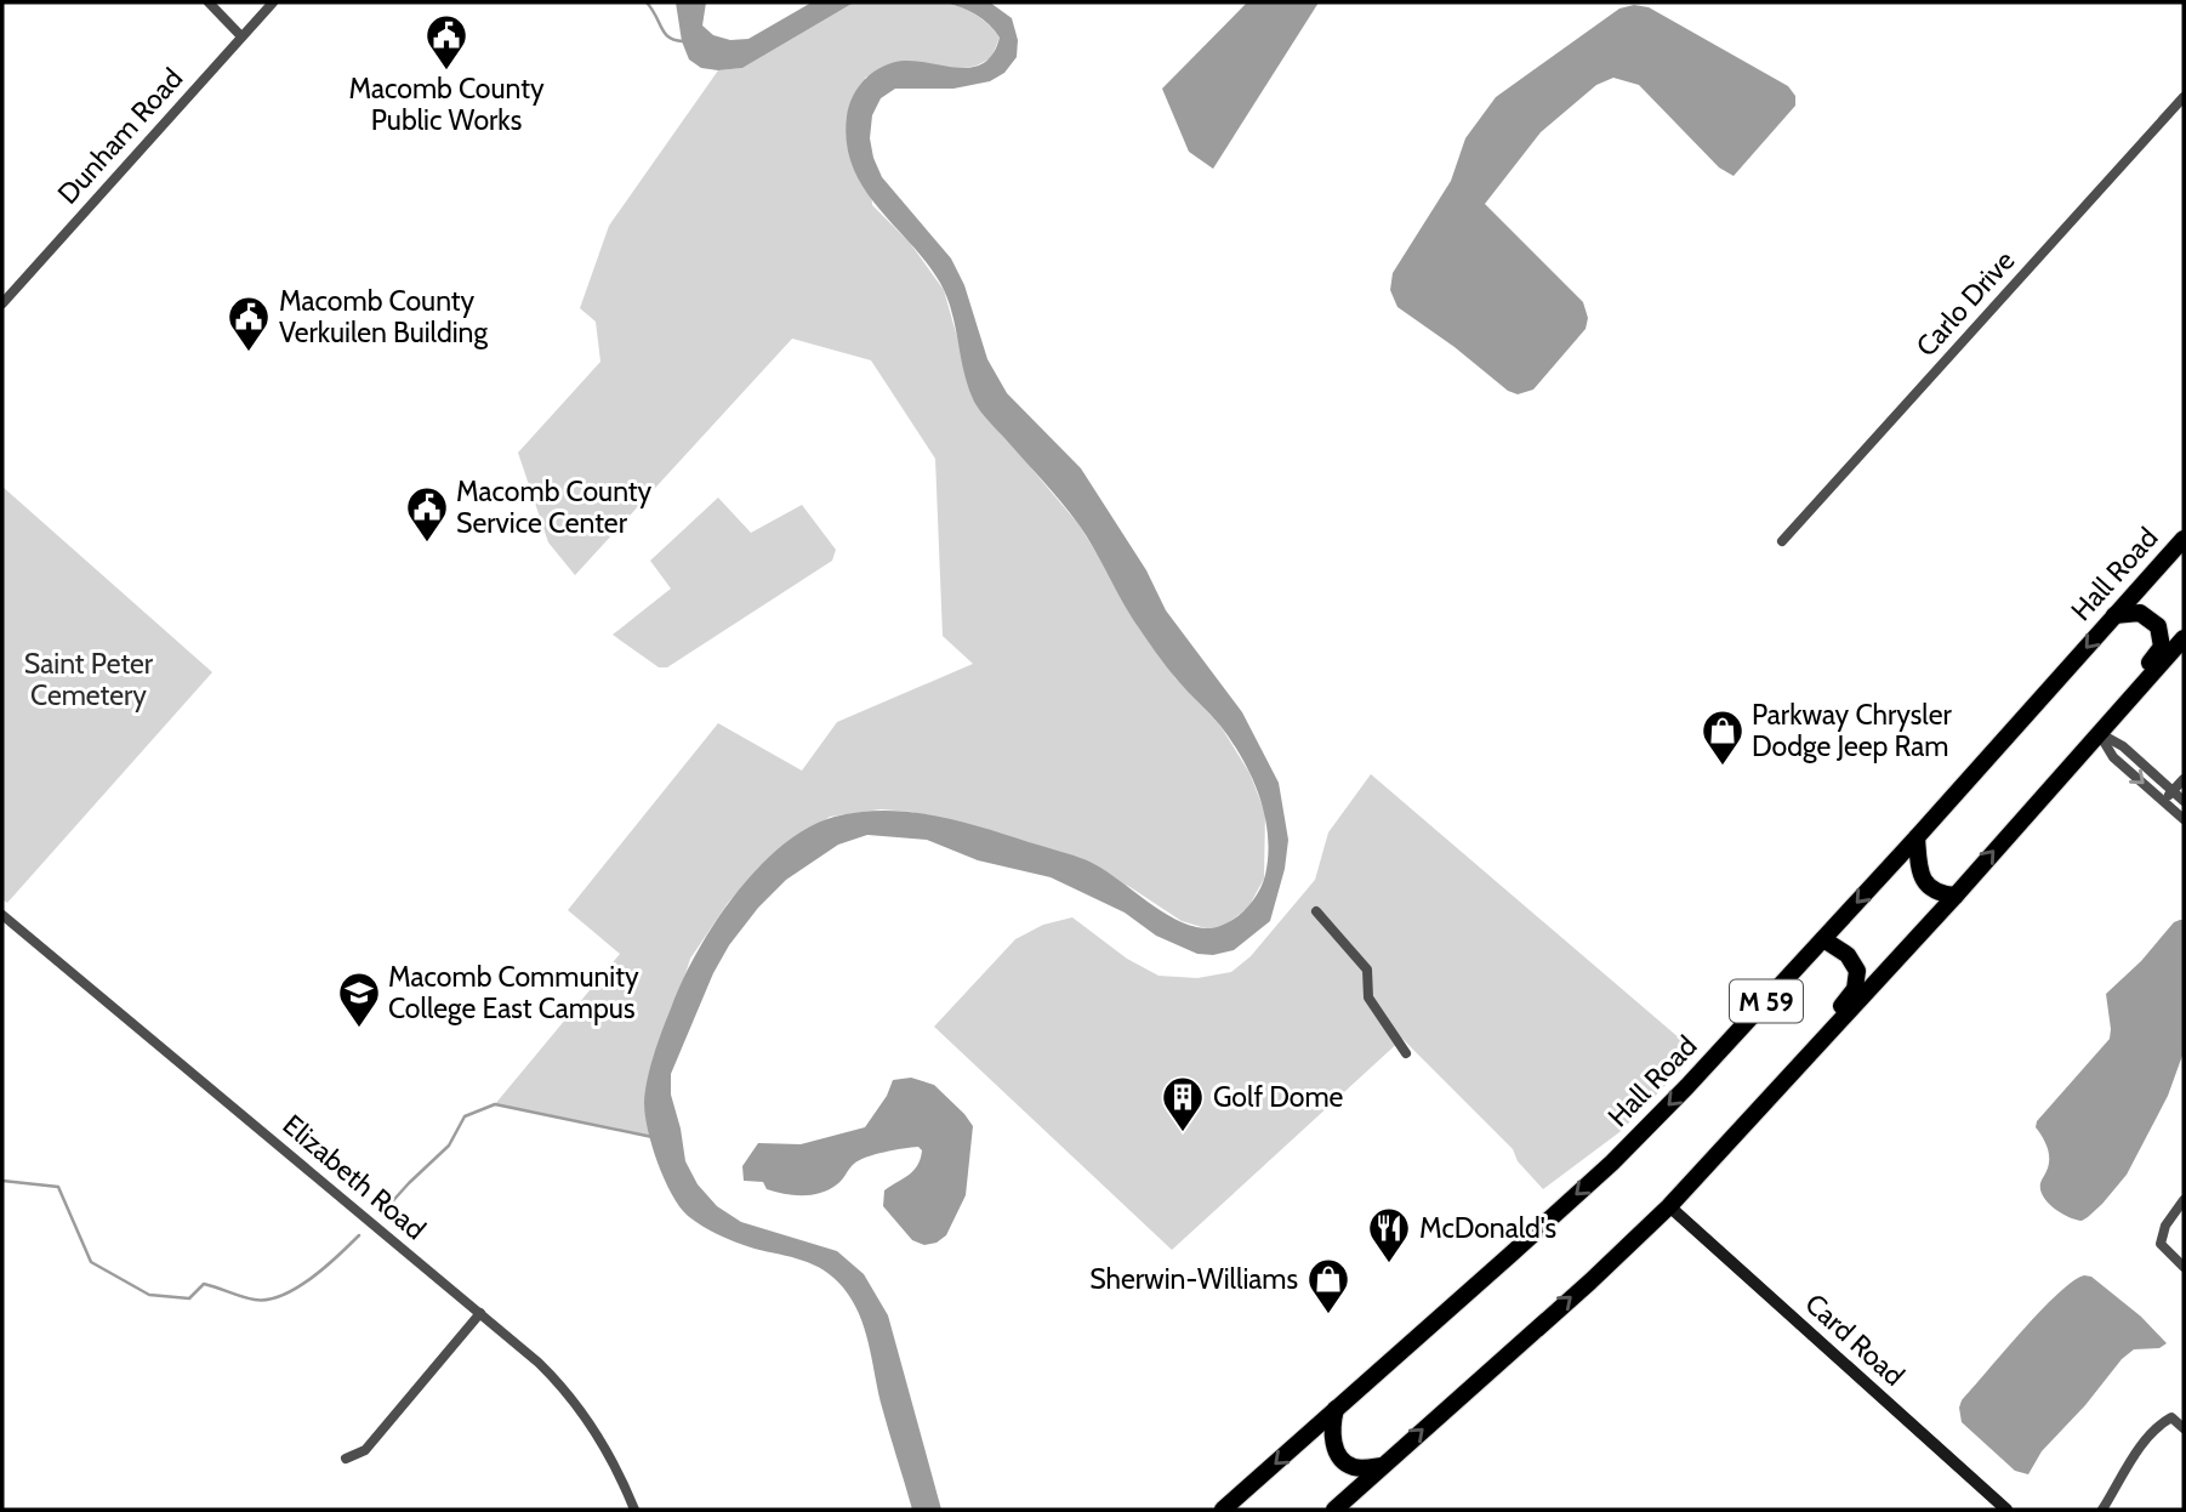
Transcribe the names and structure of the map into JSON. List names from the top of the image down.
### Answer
{
  "streets": {
    "highway": ["Hall Road", "M 59"],
    "street": [
      "Dunham Road",
      "Carlo Drive",
      "Elizabeth Road",
      "Card Road"
    ]
  },
  "crossings": [
    ["M 59", "Card Road"]
  ],
  "parks": ["Saint Peter Cemetery"],
  "places": {
    "public building": ["Macomb County Public Works", "Macomb County Verkuilen Building", "Macomb County Service Center"],
    "shop": ["Parkway Chrysler Dodge Jeep Ram", "Sherwin-Williams"],
    "school or university": ["Macomb Community College East Campus"],
    "building": ["Golf Dome"],
    "restaurant": ["McDonald's"]
  }
}
